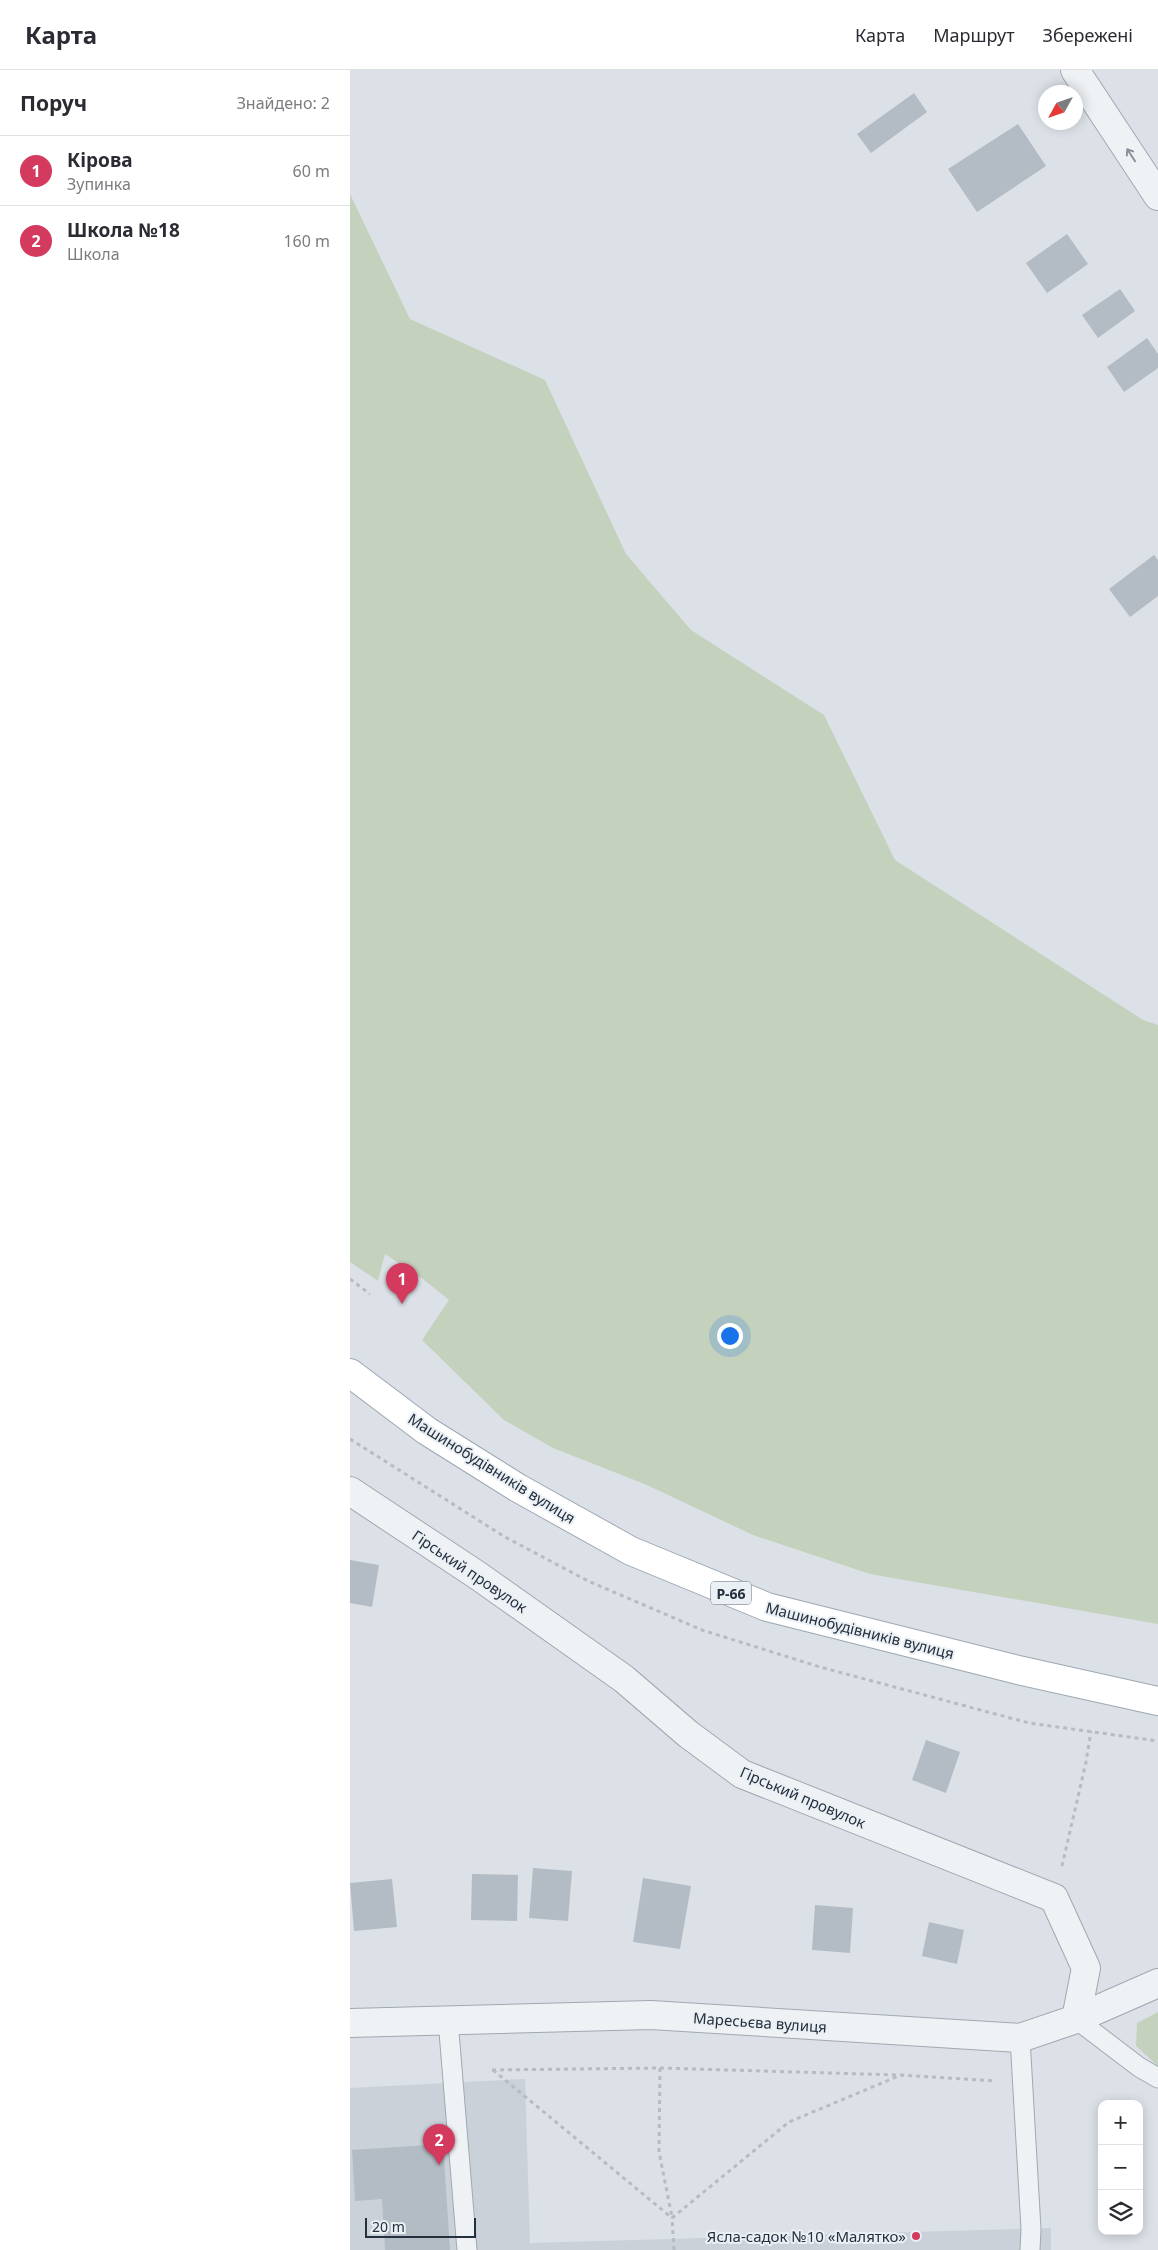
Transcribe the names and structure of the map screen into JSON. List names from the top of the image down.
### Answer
{
  "streets": {
    "main road": ["Машинобудівників вулиця", "Р-66"],
    "street": ["Гірський провулок", "Маресьєва вулиця"]
  },
  "places": ["Ясла-садок №10 «Малятко»"],
  "scale_bar": "20 m",
  "north": "bottom left",
  "page": {
    "header": "Карта",
    "nav": ["Карта", "Маршрут", "Збережені"],
    "heading": ["Поруч", "Знайдено: 2"],
    "list": [
      {
        "mark": "1",
        "name": "Кірова",
        "note": "Зупинка",
        "value": "60 m"
      },
      {
        "mark": "2",
        "name": "Школа №18",
        "note": "Школа",
        "value": "160 m"
      }
    ],
    "pins": ["1", "2"],
    "map_buttons": ["+", "−"],
    "scale": "20 m"
  }
}
